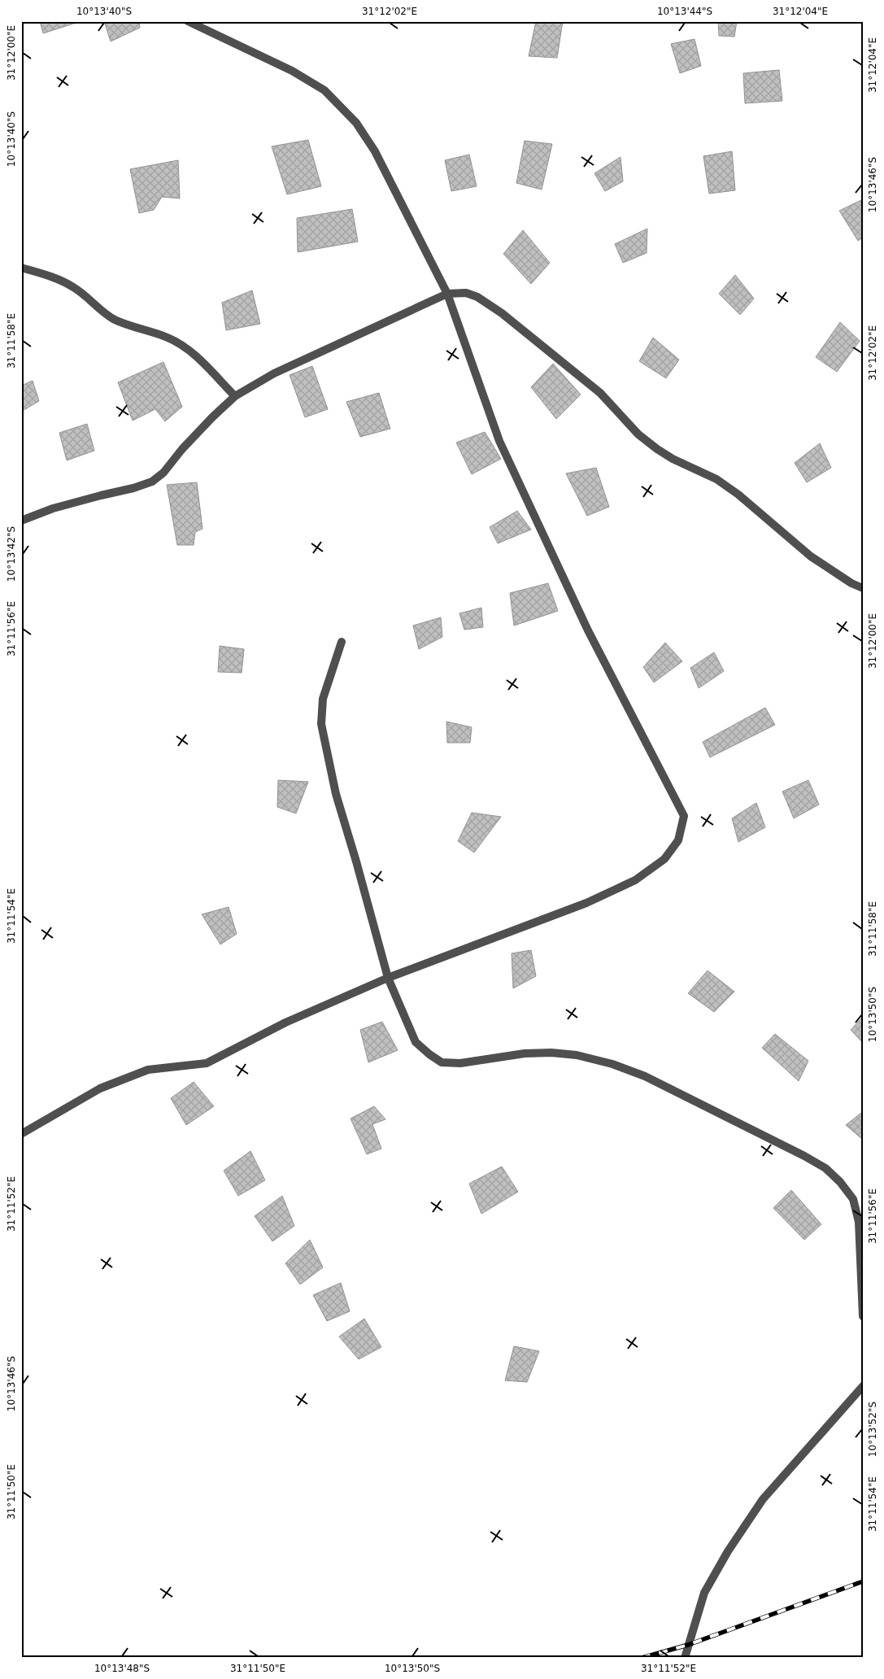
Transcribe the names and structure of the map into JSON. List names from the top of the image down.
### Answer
{
  "coordinates": [
    "10°13'40\"S",
    "31°12'02\"E",
    "10°13'44\"S",
    "31°12'04\"E",
    "31°12'00\"E",
    "10°13'46\"S",
    "31°11'58\"E",
    "10°13'42\"S",
    "31°11'56\"E",
    "31°11'54\"E",
    "10°13'50\"S",
    "31°11'52\"E",
    "10°13'52\"S",
    "31°11'50\"E",
    "10°13'48\"S"
  ]
}
